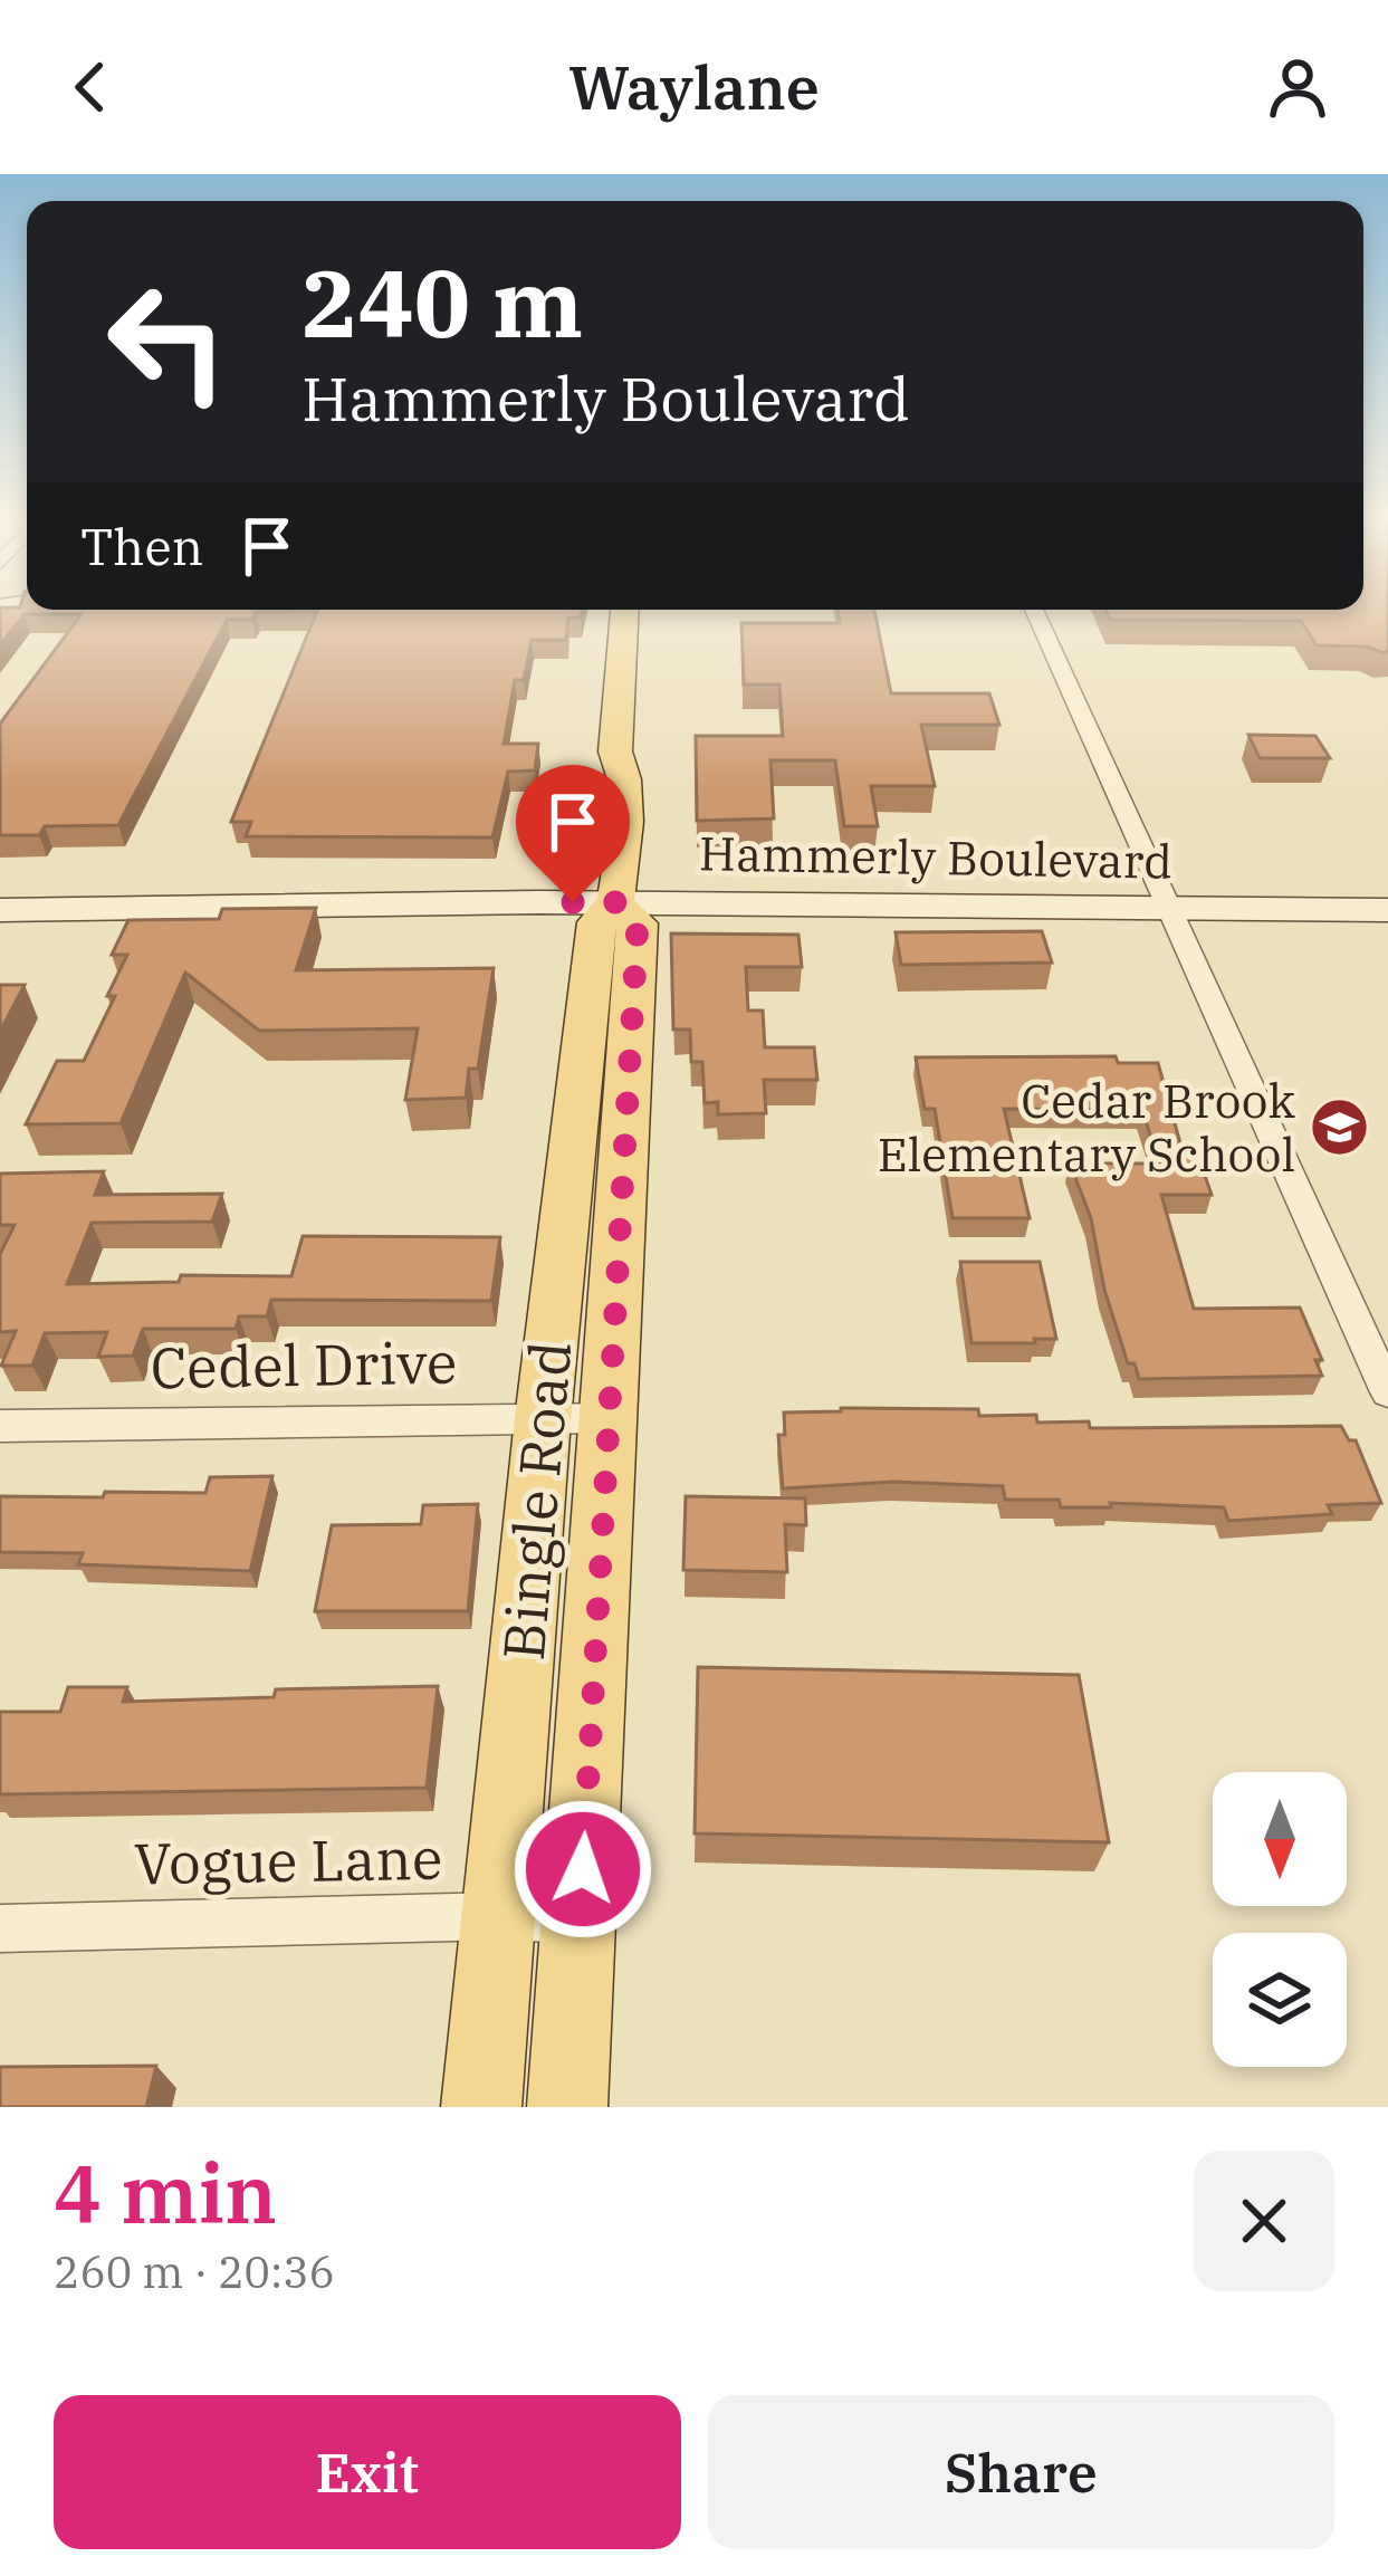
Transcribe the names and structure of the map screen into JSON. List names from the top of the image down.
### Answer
{
  "streets": {
    "main road": ["Hammerly Boulevard", "Bingle Road"],
    "street": ["Cedel Drive", "Vogue Lane"]
  },
  "crossings": [
    ["Hammerly Boulevard", "Bingle Road"],
    ["Cedel Drive", "Bingle Road"],
    ["Bingle Road", "Vogue Lane"]
  ],
  "places": {
    "school or university": ["Cedar Brook Elementary School"]
  },
  "north": "bottom",
  "page": {
    "header": "Waylane",
    "turn": ["240 m", "Hammerly Boulevard"],
    "then": "Then",
    "heading": ["4 min", "260 m · 20:36"],
    "buttons": ["Exit", "Share"]
  }
}
